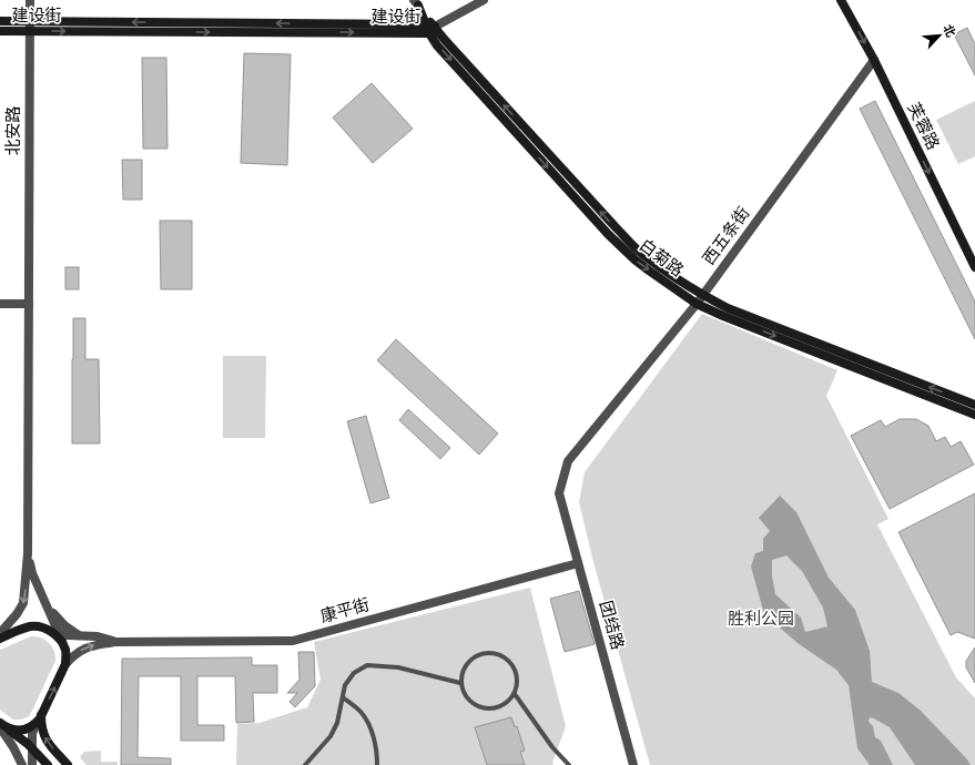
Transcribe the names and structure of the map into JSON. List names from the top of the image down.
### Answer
{
  "streets": {
    "main road": ["建设街", "芙蓉路", "白菊路"],
    "street": [
      "北安路",
      "西五条街",
      "康平街",
      "团结路"
    ]
  },
  "crossings": [
    ["建设街", "北安路"],
    ["建设街", "白菊路"],
    ["芙蓉路", "西五条街"],
    ["西五条街", "白菊路"],
    ["西五条街", "团结路"],
    ["康平街", "团结路"]
  ],
  "one_way": ["芙蓉路"],
  "parks": ["胜利公园"],
  "north": "top right"
}
